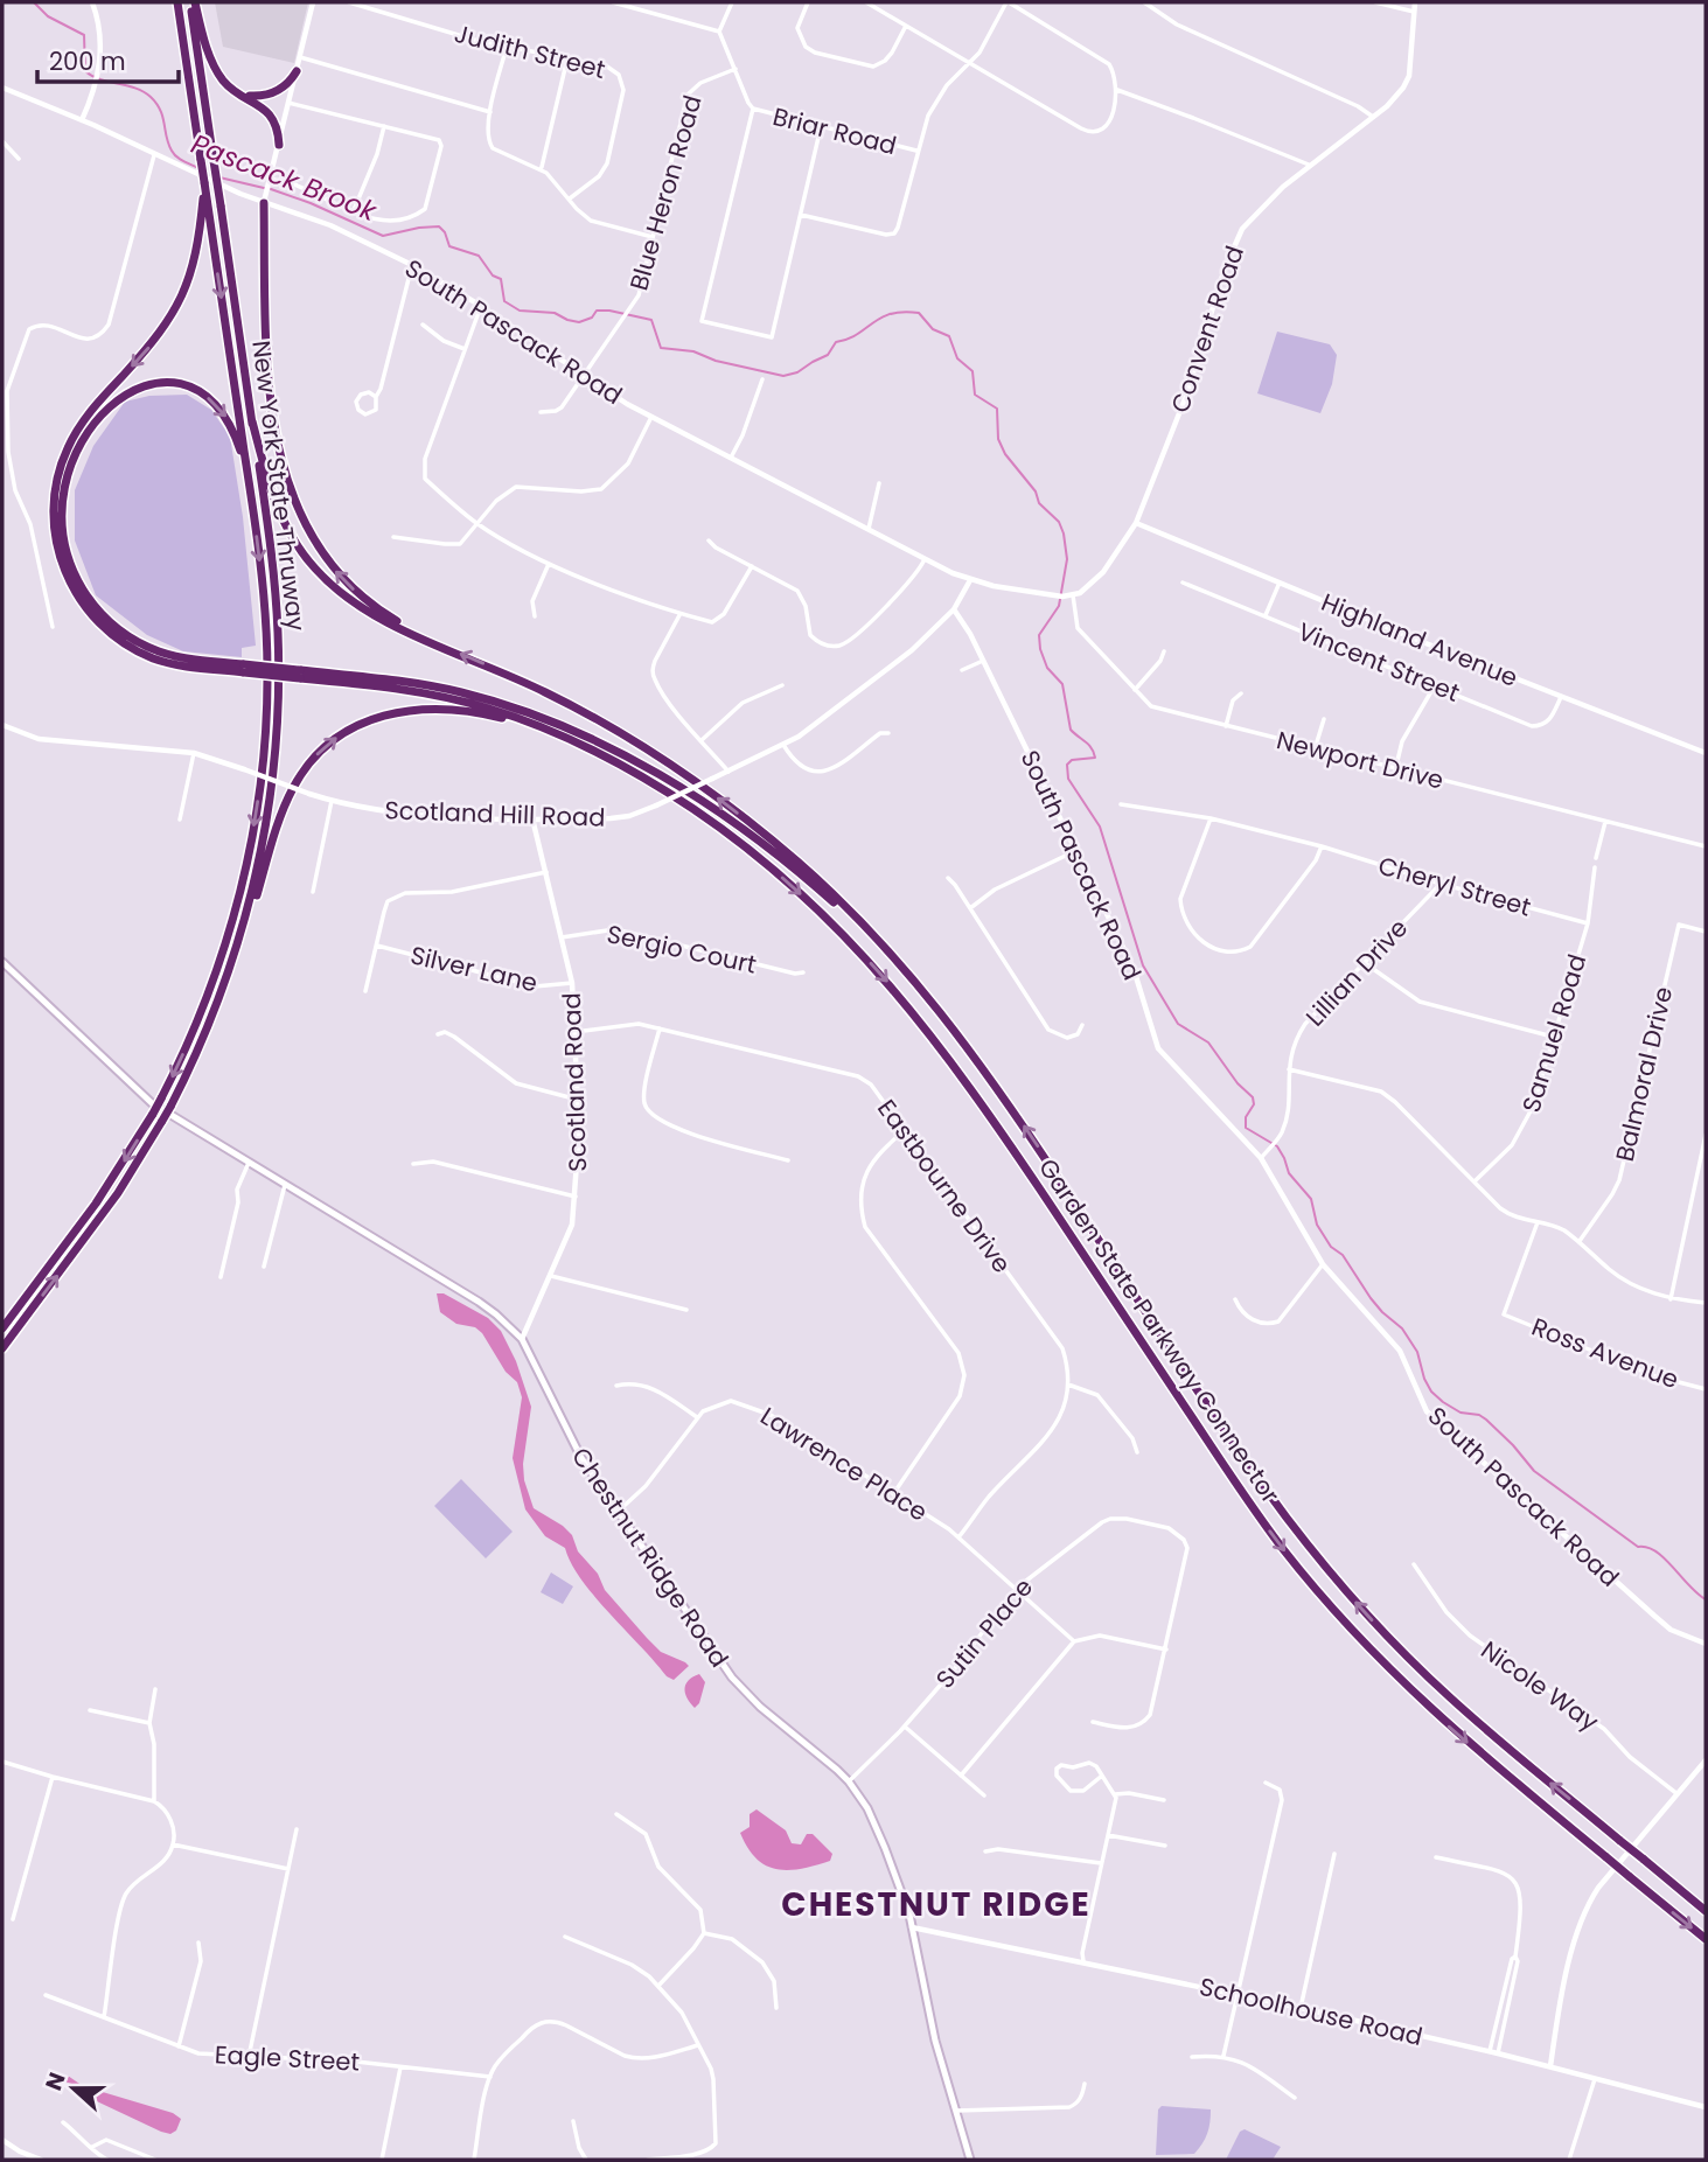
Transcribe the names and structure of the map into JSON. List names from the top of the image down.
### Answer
{
  "streets": {
    "highway": ["New York State Thruway", "Garden State Parkway Connector"],
    "main road": ["Chestnut Ridge Road"],
    "street": [
      "Judith Street",
      "Briar Road",
      "Blue Heron Road",
      "Convent Road",
      "South Pascack Road",
      "Highland Avenue",
      "Vincent Street",
      "Newport Drive",
      "Scotland Hill Road",
      "Cheryl Street",
      "Sergio Court",
      "Silver Lane",
      "Lillian Drive",
      "Samuel Road",
      "Balmoral Drive",
      "Scotland Road",
      "Eastbourne Drive",
      "Ross Avenue",
      "Lawrence Place",
      "Sutin Place",
      "Nicole Way",
      "Schoolhouse Road",
      "Eagle Street"
    ]
  },
  "crossings": [
    ["Briar Road", "Blue Heron Road"],
    ["Blue Heron Road", "South Pascack Road"],
    ["Convent Road", "Highland Avenue"],
    ["Convent Road", "Newport Drive"],
    ["South Pascack Road", "Scotland Hill Road"],
    ["South Pascack Road", "Lillian Drive"],
    ["Highland Avenue", "Vincent Street"],
    ["Scotland Hill Road", "Scotland Road"],
    ["Cheryl Street", "Lillian Drive"],
    ["Cheryl Street", "Samuel Road"],
    ["Sergio Court", "Scotland Road"],
    ["Silver Lane", "Scotland Road"],
    ["Scotland Road", "Eastbourne Drive"],
    ["Scotland Road", "Chestnut Ridge Road"],
    ["Eastbourne Drive", "Lawrence Place"],
    ["Lawrence Place", "Sutin Place"],
    ["Chestnut Ridge Road", "Sutin Place"],
    ["Chestnut Ridge Road", "Schoolhouse Road"]
  ],
  "districts": ["CHESTNUT RIDGE"],
  "water": ["Pascack Brook"],
  "scale_bar": "200 m",
  "north": "left"
}
